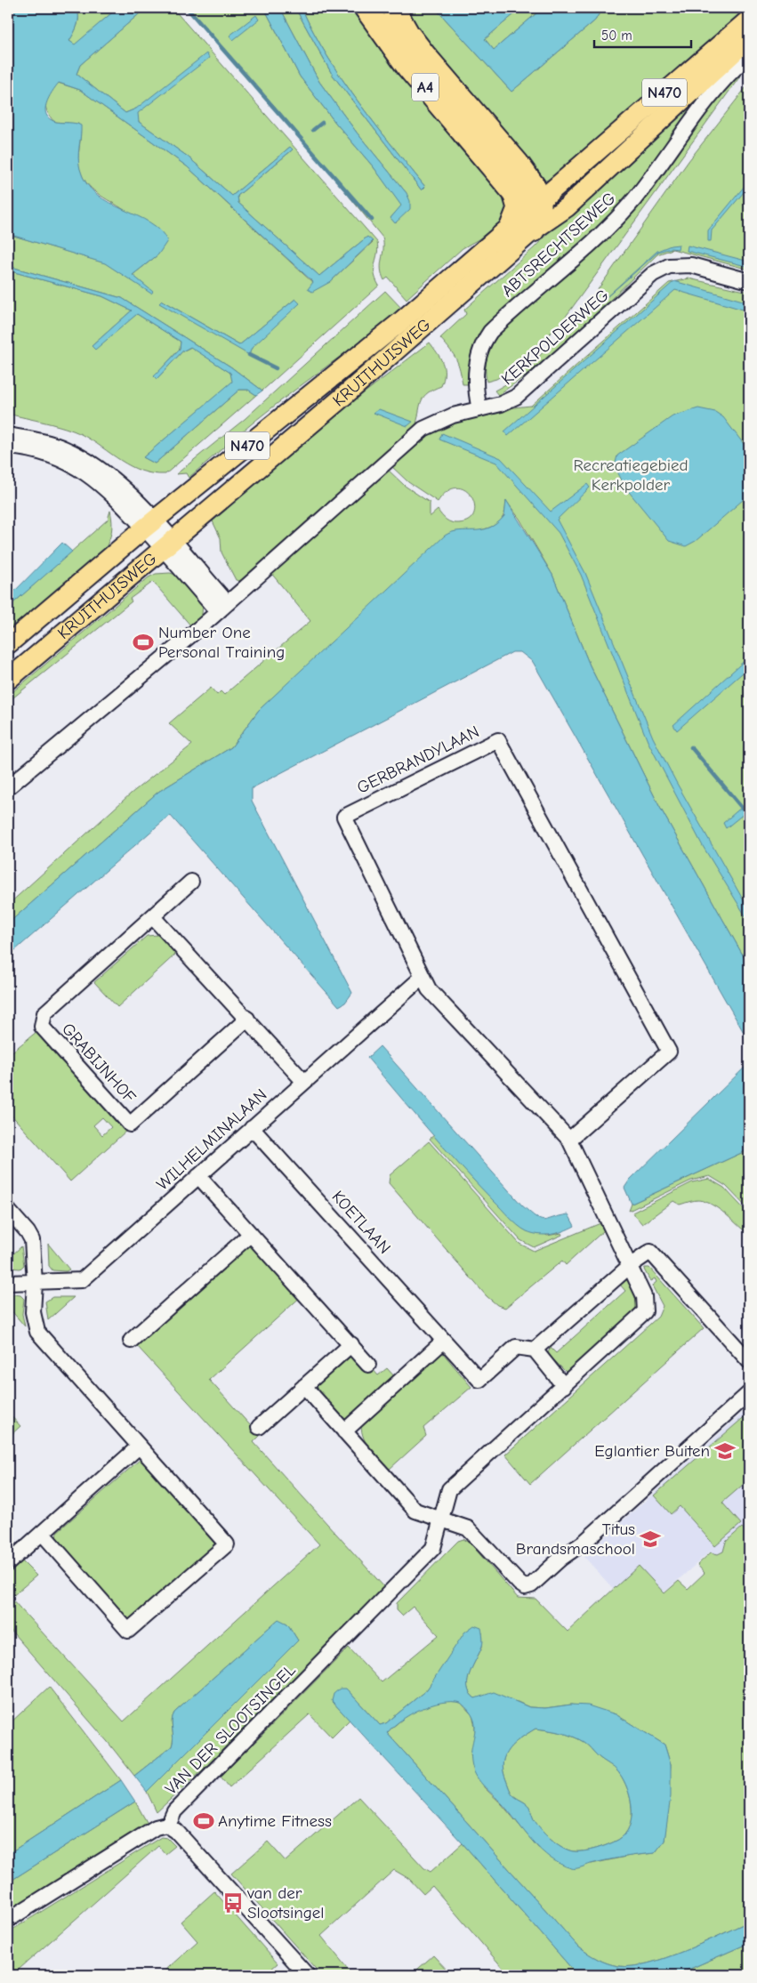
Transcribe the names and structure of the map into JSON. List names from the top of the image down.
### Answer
{
  "streets": {
    "highway": ["A4"],
    "main road": ["N470", "KRUITHUISWEG"],
    "street": [
      "ABTSRECHTSEWEG",
      "KERKPOLDERWEG",
      "GERBRANDYLAAN",
      "GRABIJNHOF",
      "WILHELMINALAAN",
      "KOETLAAN",
      "VAN DER SLOOTSINGEL"
    ]
  },
  "crossings": [
    ["A4", "N470"],
    ["A4", "KRUITHUISWEG"],
    ["ABTSRECHTSEWEG", "KERKPOLDERWEG"],
    ["GERBRANDYLAAN", "WILHELMINALAAN"],
    ["WILHELMINALAAN", "KOETLAAN"]
  ],
  "parks": ["Recreatiegebied Kerkpolder"],
  "places": {
    "sports": ["Number One Personal Training", "Anytime Fitness"],
    "school or university": ["Eglantier Buiten", "Titus Brandsmaschool"],
    "bus stop": ["van der Slootsingel"]
  },
  "scale_bar": "50 m"
}
